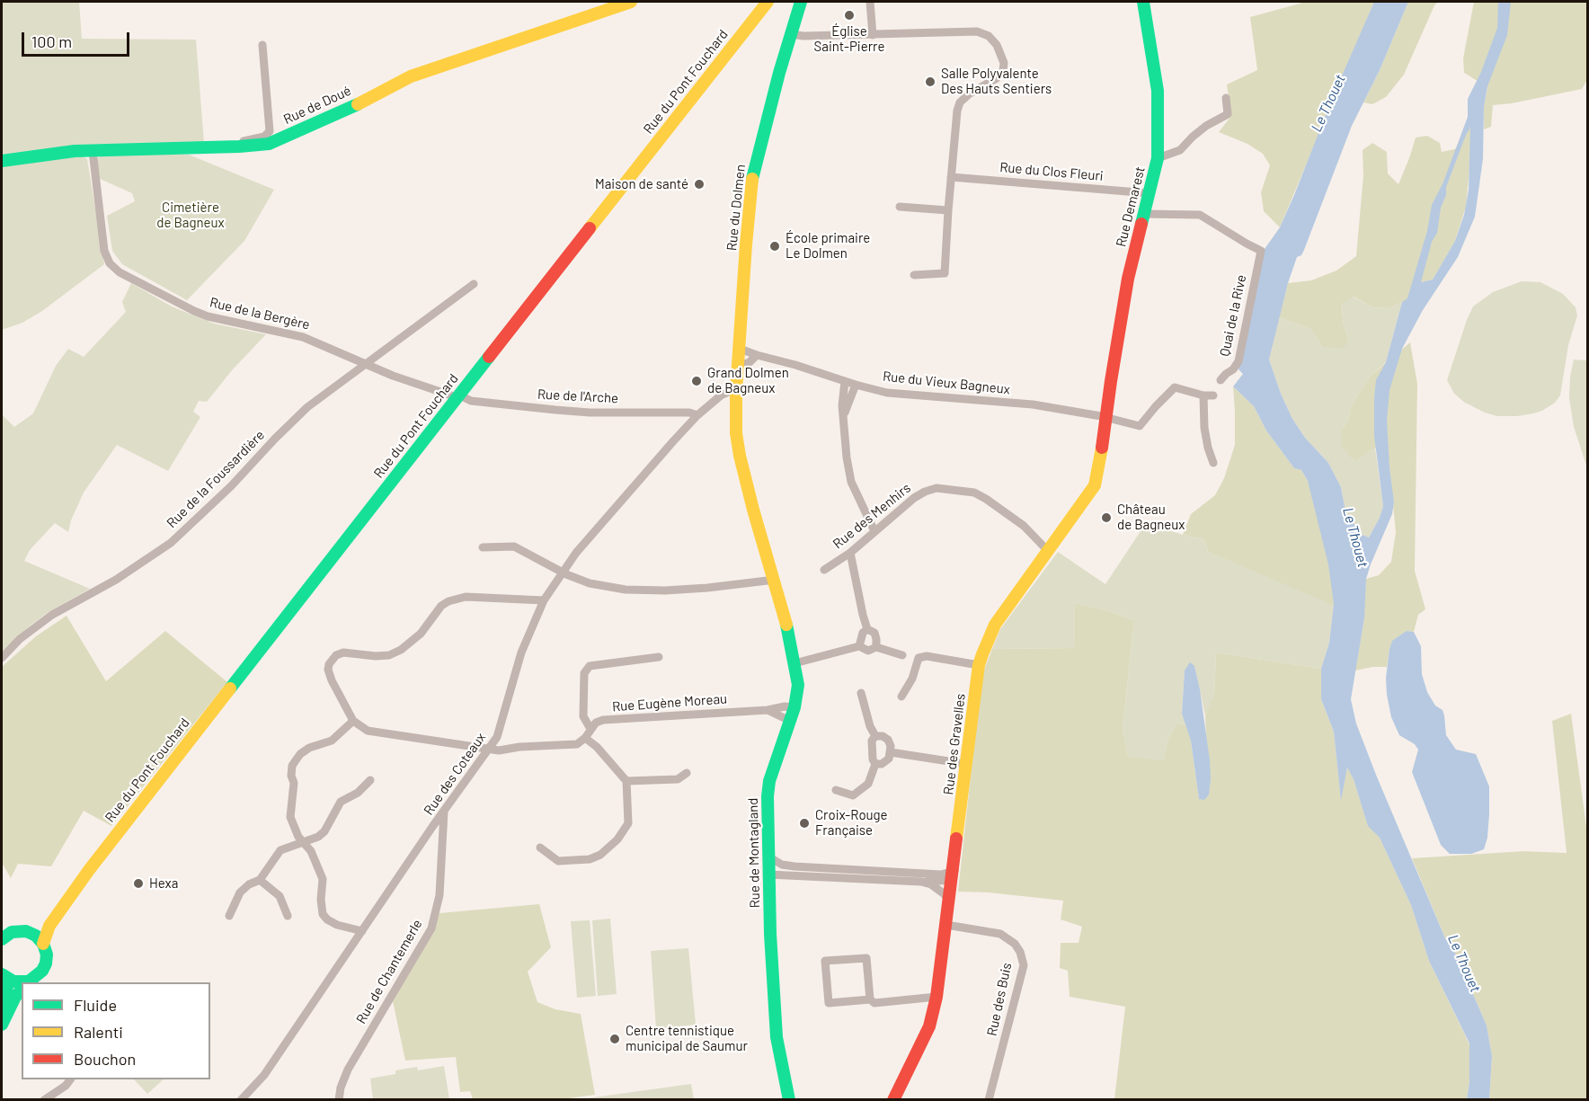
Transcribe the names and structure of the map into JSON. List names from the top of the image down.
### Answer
{
  "streets": {
    "street": [
      "Rue du Pont Fouchard",
      "Rue de Doué",
      "Rue du Clos Fleuri",
      "Rue Demarest",
      "Rue du Dolmen",
      "Rue de la Bergère",
      "Quai de la Rive",
      "Rue du Vieux Bagneux",
      "Rue de l'Arche",
      "Rue de la Foussardière",
      "Rue des Menhirs",
      "Rue Eugène Moreau",
      "Rue des Gravelles",
      "Rue des Coteaux",
      "Rue de Montagland",
      "Rue de Chantemerle",
      "Rue des Buis"
    ]
  },
  "crossings": [
    ["Rue du Pont Fouchard", "Rue de la Bergère"],
    ["Rue du Pont Fouchard", "Rue de l'Arche"],
    ["Rue de Doué", "Rue de la Bergère"],
    ["Rue du Clos Fleuri", "Rue Demarest"],
    ["Rue Demarest", "Quai de la Rive"],
    ["Rue Demarest", "Rue du Vieux Bagneux"],
    ["Rue Demarest", "Rue des Gravelles"],
    ["Rue du Dolmen", "Rue du Vieux Bagneux"],
    ["Rue du Dolmen", "Rue des Coteaux"],
    ["Rue du Dolmen", "Rue de Montagland"],
    ["Rue de la Bergère", "Rue de l'Arche"],
    ["Rue de la Bergère", "Rue de la Foussardière"],
    ["Rue du Vieux Bagneux", "Rue des Gravelles"],
    ["Rue de l'Arche", "Rue des Coteaux"],
    ["Rue des Menhirs", "Rue des Gravelles"],
    ["Rue Eugène Moreau", "Rue de Montagland"],
    ["Rue des Gravelles", "Rue des Buis"],
    ["Rue des Coteaux", "Rue de Montagland"],
    ["Rue des Coteaux", "Rue de Chantemerle"]
  ],
  "water": ["Le Thouet"],
  "parks": ["Cimetière de Bagneux"],
  "places": [
    "Église Saint-Pierre",
    "Salle Polyvalente Des Hauts Sentiers",
    "Maison de santé",
    "École primaire Le Dolmen",
    "Grand Dolmen de Bagneux",
    "Château de Bagneux",
    "Croix-Rouge Française",
    "Hexa",
    "Centre tennistique municipal de Saumur"
  ],
  "legend": ["Fluide", "Ralenti", "Bouchon"],
  "scale_bar": "100 m"
}
